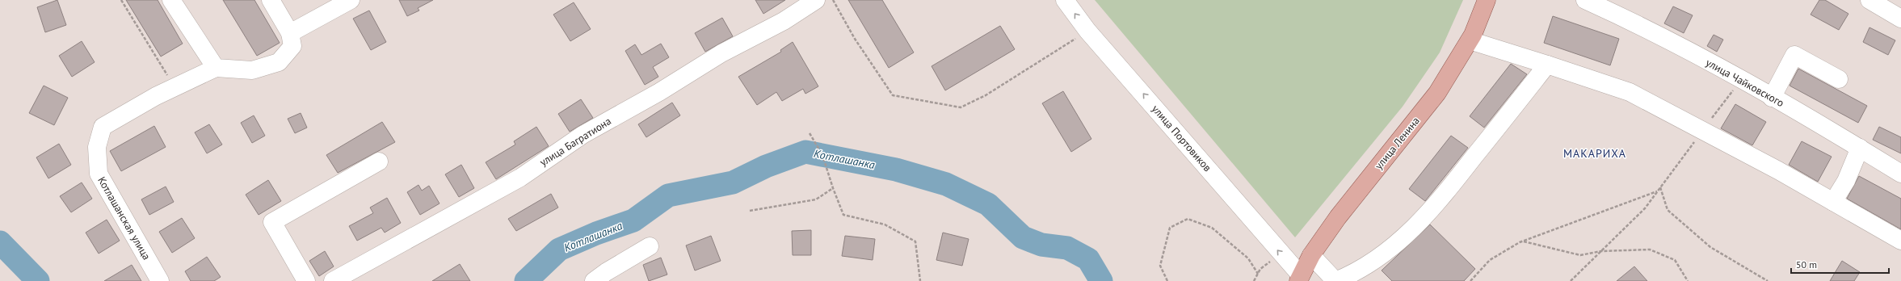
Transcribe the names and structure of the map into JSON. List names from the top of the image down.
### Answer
{
  "streets": {
    "main road": ["улица Ленина"],
    "street": [
      "улица Чайковского",
      "улица Портовиков",
      "улица Багратиона",
      "Котлашанская улица"
    ]
  },
  "crossings": [
    ["улица Портовиков", "улица Ленина"]
  ],
  "one_way": ["улица Портовиков"],
  "districts": ["МАКАРИХА"],
  "water": ["Котлашанка"],
  "scale_bar": "50 m"
}
